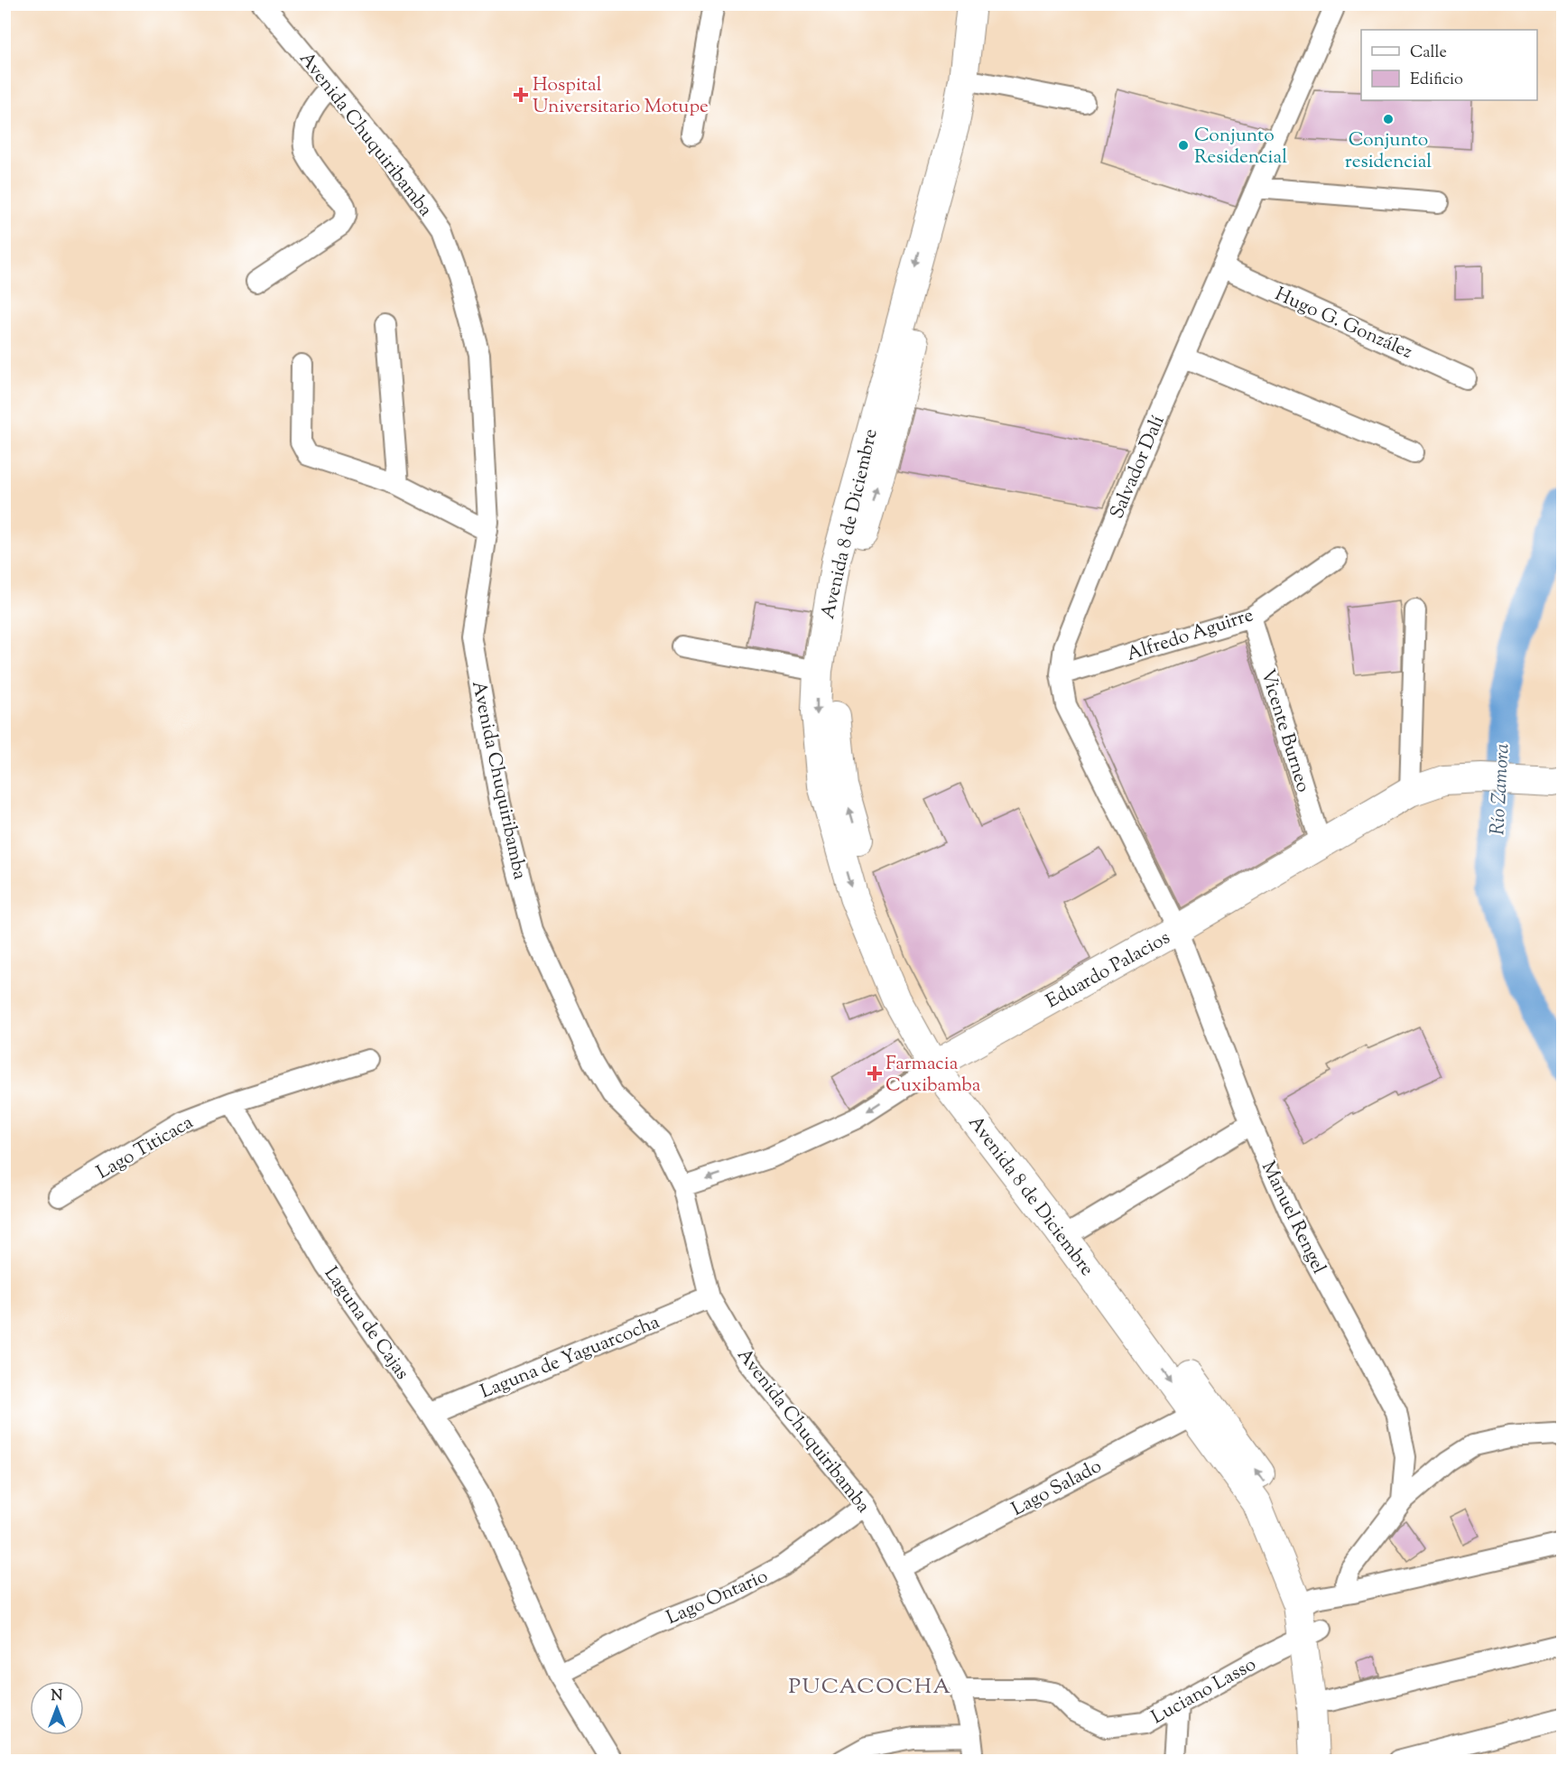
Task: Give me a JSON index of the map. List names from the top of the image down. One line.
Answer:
{"streets":{"main road":["Avenida 8 de Diciembre","Eduardo Palacios"],"street":["Avenida Chuquiribamba","Hugo G. González","Salvador Dalí","Alfredo Aguirre","Vicente Burneo","Lago Titicaca","Manuel Rengel","Laguna de Cajas","Laguna de Yaguarcocha","Lago Salado","Lago Ontario","Luciano Lasso"]},"crossings":[["Avenida Chuquiribamba","Eduardo Palacios"],["Avenida Chuquiribamba","Laguna de Yaguarcocha"],["Avenida Chuquiribamba","Lago Salado"],["Avenida Chuquiribamba","Lago Ontario"],["Avenida Chuquiribamba","Luciano Lasso"],["Hugo G. González","Salvador Dalí"],["Salvador Dalí","Alfredo Aguirre"],["Salvador Dalí","Eduardo Palacios"],["Salvador Dalí","Manuel Rengel"],["Avenida 8 de Diciembre","Eduardo Palacios"],["Avenida 8 de Diciembre","Lago Salado"],["Avenida 8 de Diciembre","Luciano Lasso"],["Alfredo Aguirre","Vicente Burneo"],["Vicente Burneo","Eduardo Palacios"],["Eduardo Palacios","Manuel Rengel"],["Lago Titicaca","Laguna de Cajas"],["Laguna de Cajas","Laguna de Yaguarcocha"],["Laguna de Cajas","Lago Ontario"]],"districts":["PUCACOCHA"],"water":["Río Zamora"],"places":{"health":["Hospital Universitario Motupe","Farmacia Cuxibamba"],"other":["Conjunto residencial","Conjunto Residencial"]},"legend":["Calle","Edificio"],"north":"top"}
